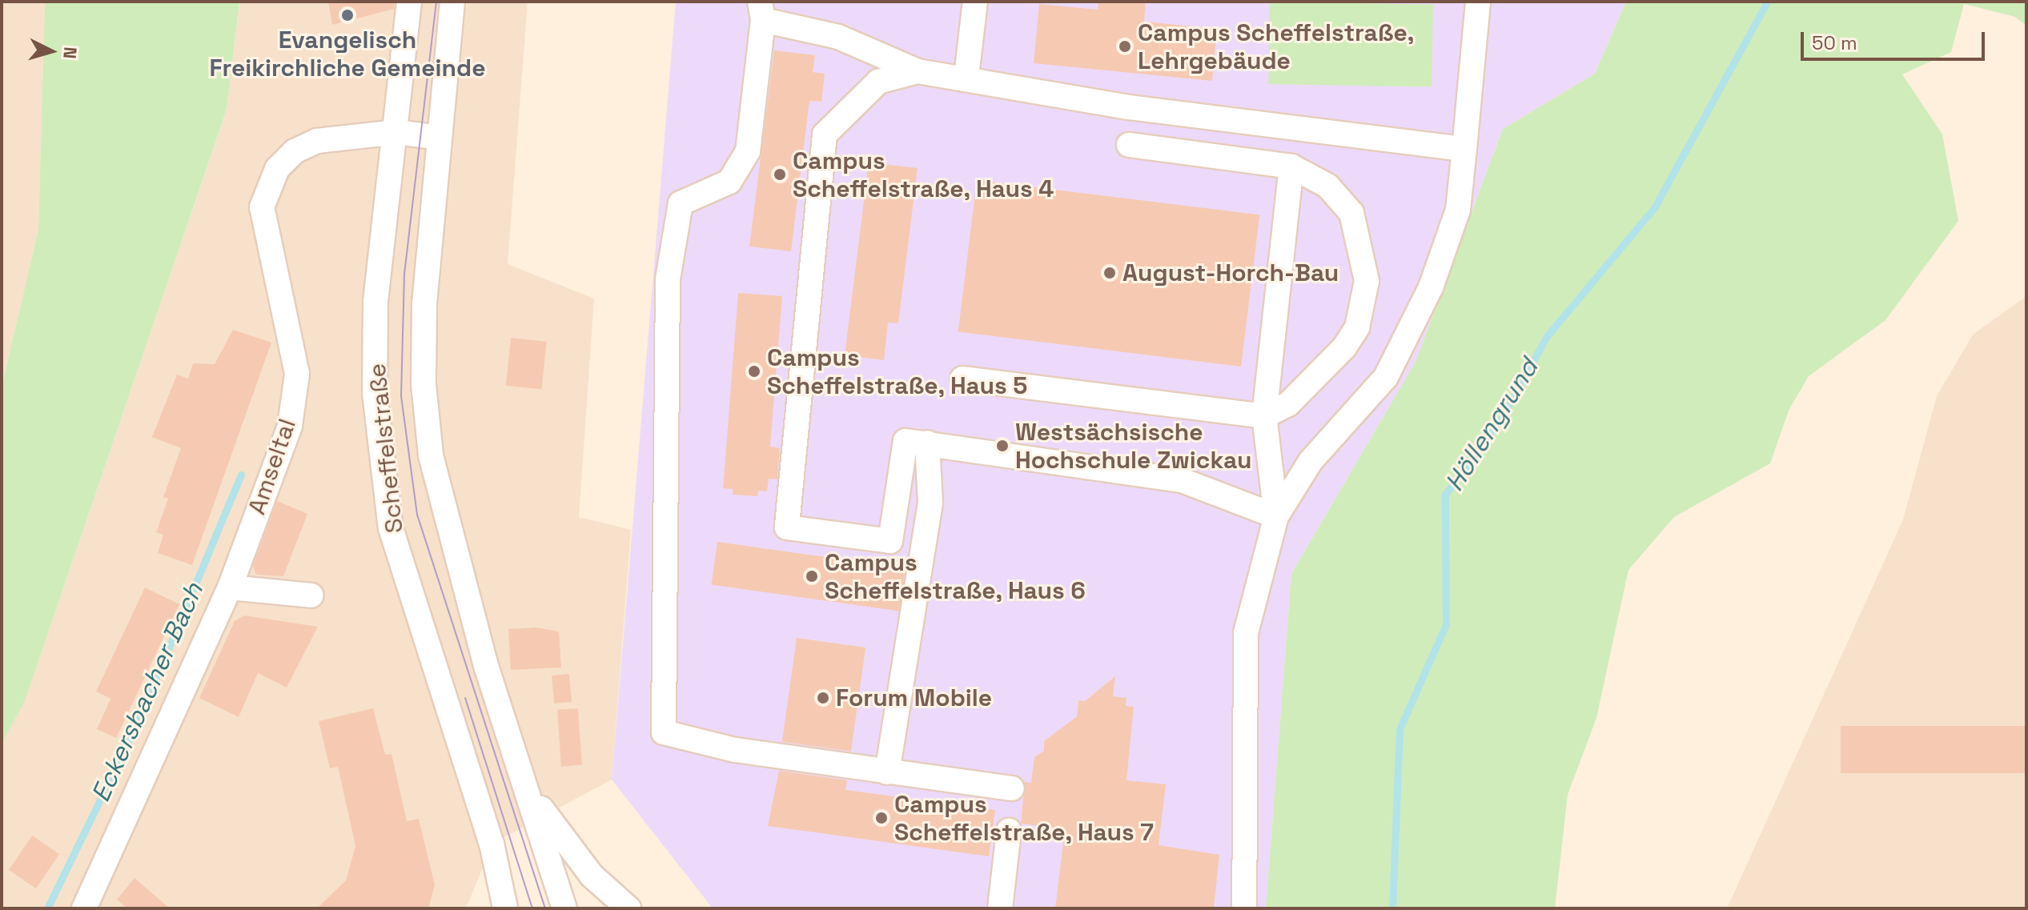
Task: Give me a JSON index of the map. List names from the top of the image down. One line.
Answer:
{"streets":{"street":["Scheffelstraße","Amseltal"]},"crossings":[["Scheffelstraße","Amseltal"]],"water":["Höllengrund","Eckersbacher Bach"],"places":["Evangelisch Freikirchliche Gemeinde","Campus Scheffelstraße, Lehrgebäude","Campus Scheffelstraße, Haus 4","August-Horch-Bau","Campus Scheffelstraße, Haus 5","Westsächsische Hochschule Zwickau","Campus Scheffelstraße, Haus 6","Forum Mobile","Campus Scheffelstraße, Haus 7"],"scale_bar":"50 m","north":"right"}
